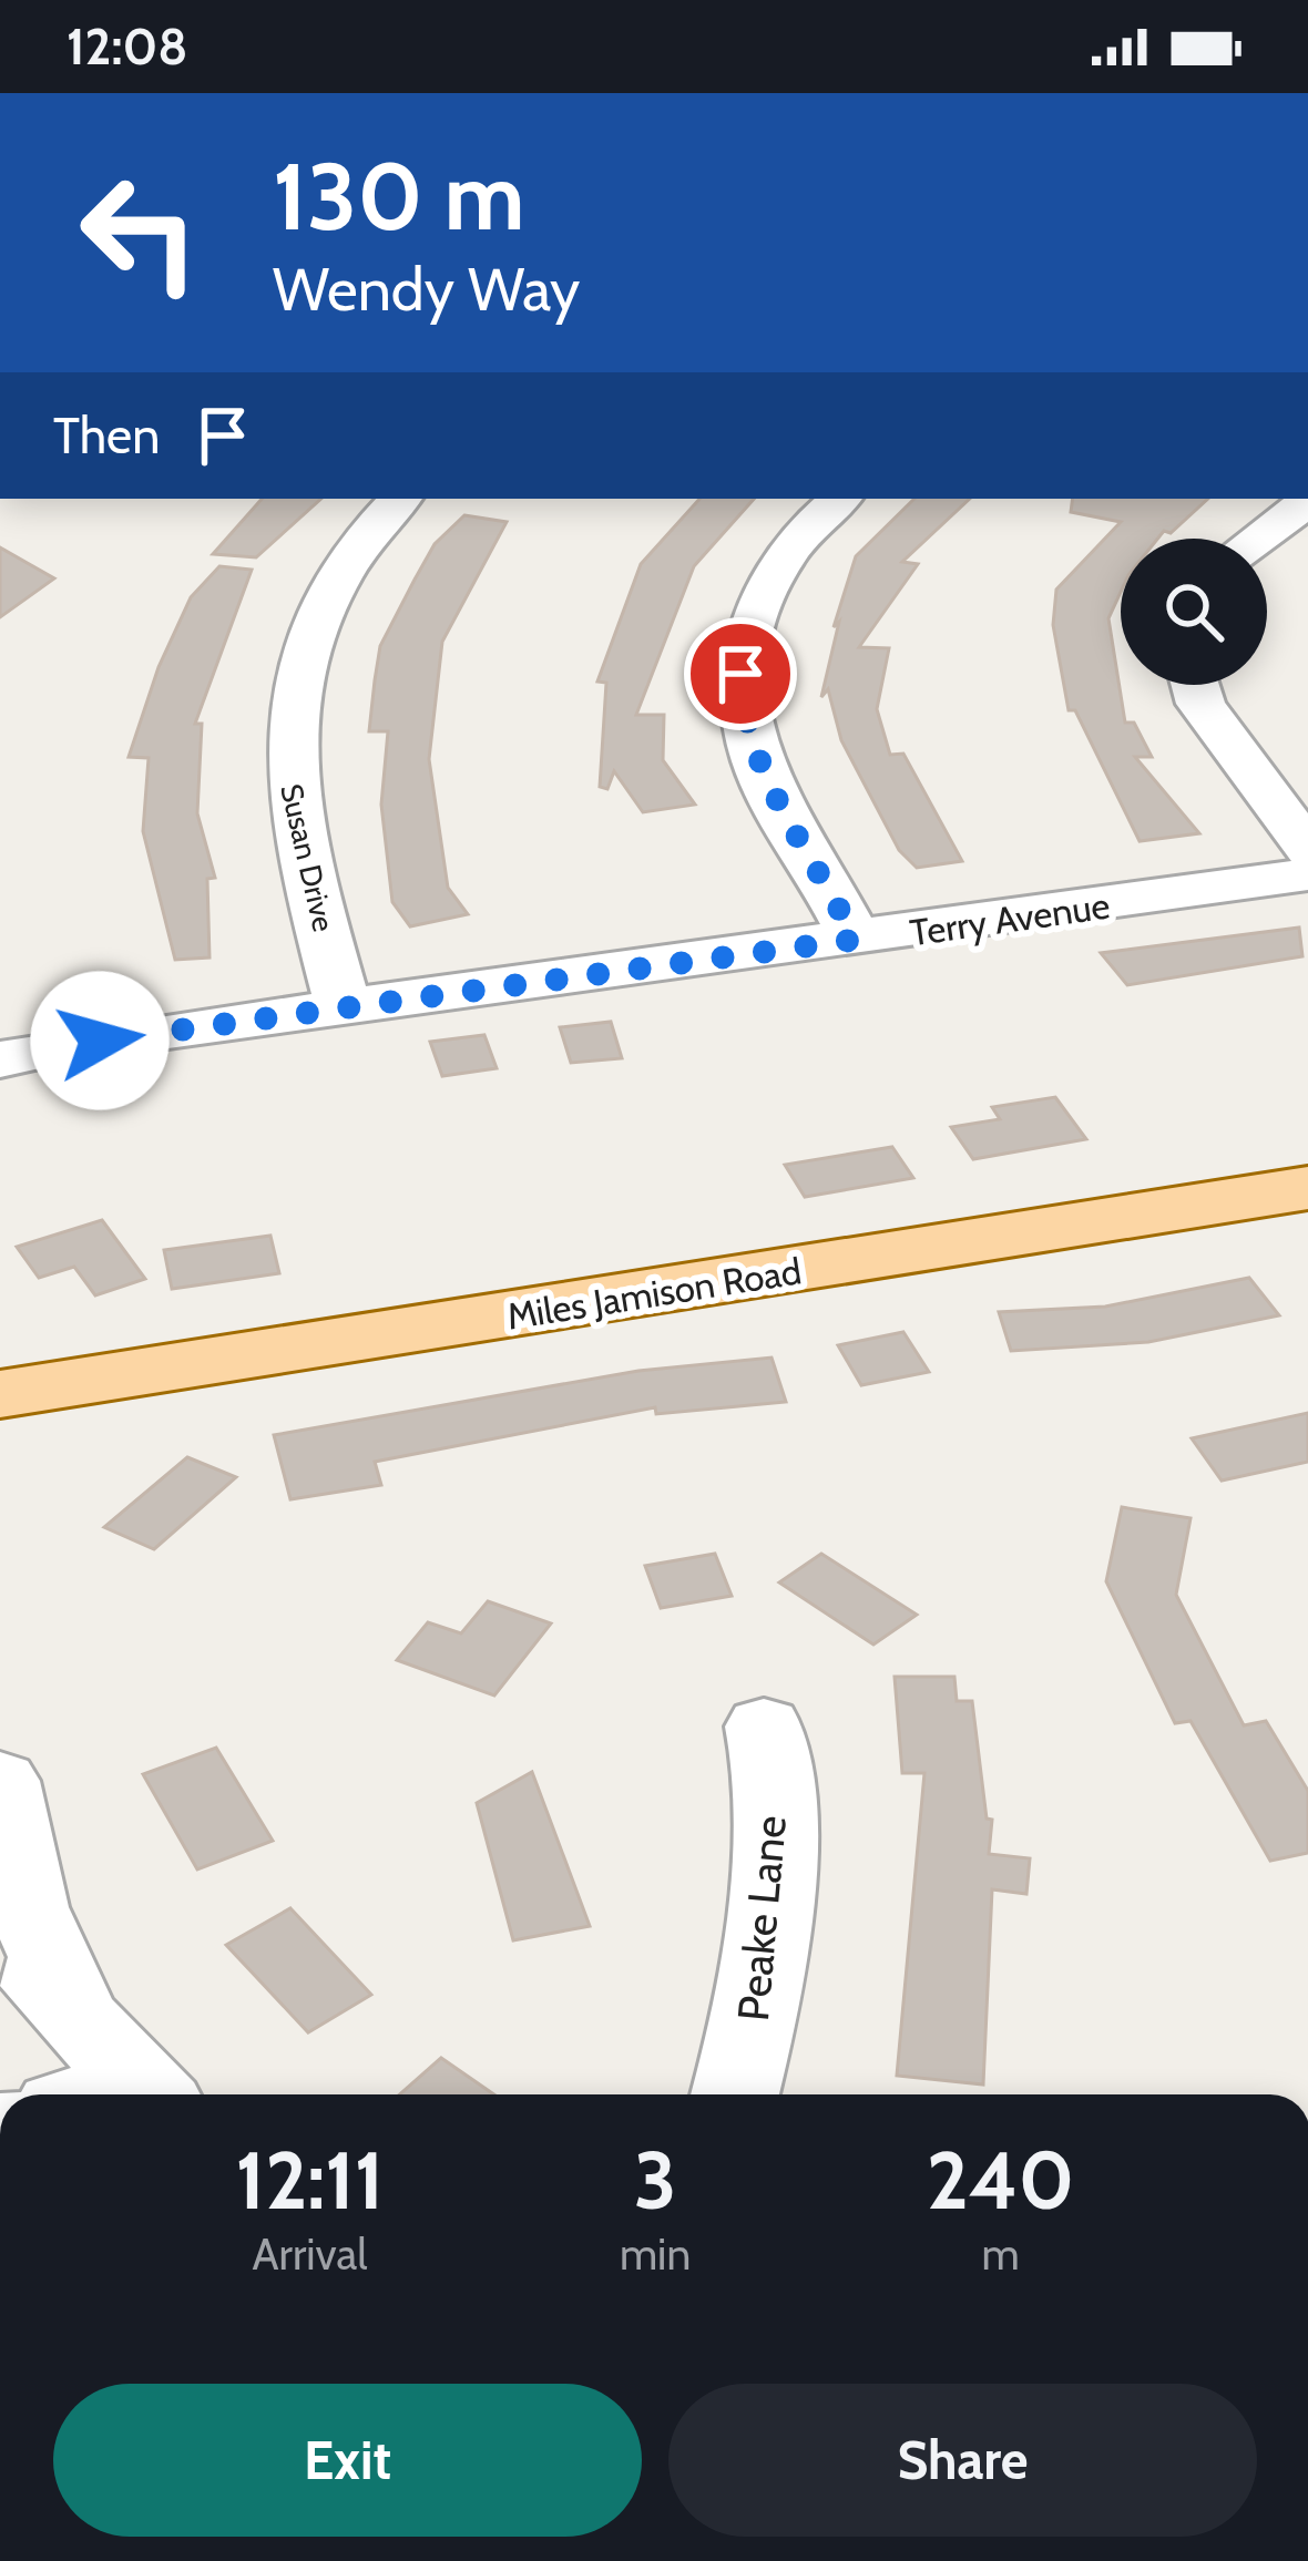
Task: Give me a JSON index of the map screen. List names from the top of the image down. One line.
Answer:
{"streets":{"main road":["Miles Jamison Road"],"street":["Susan Drive","Terry Avenue","Peake Lane"]},"crossings":[["Susan Drive","Terry Avenue"]],"page":{"status":"12:08","turn":["130 m","Wendy Way"],"then":"Then","eta":["12:11","Arrival","3","min","240","m"],"buttons":["Exit","Share"]}}
